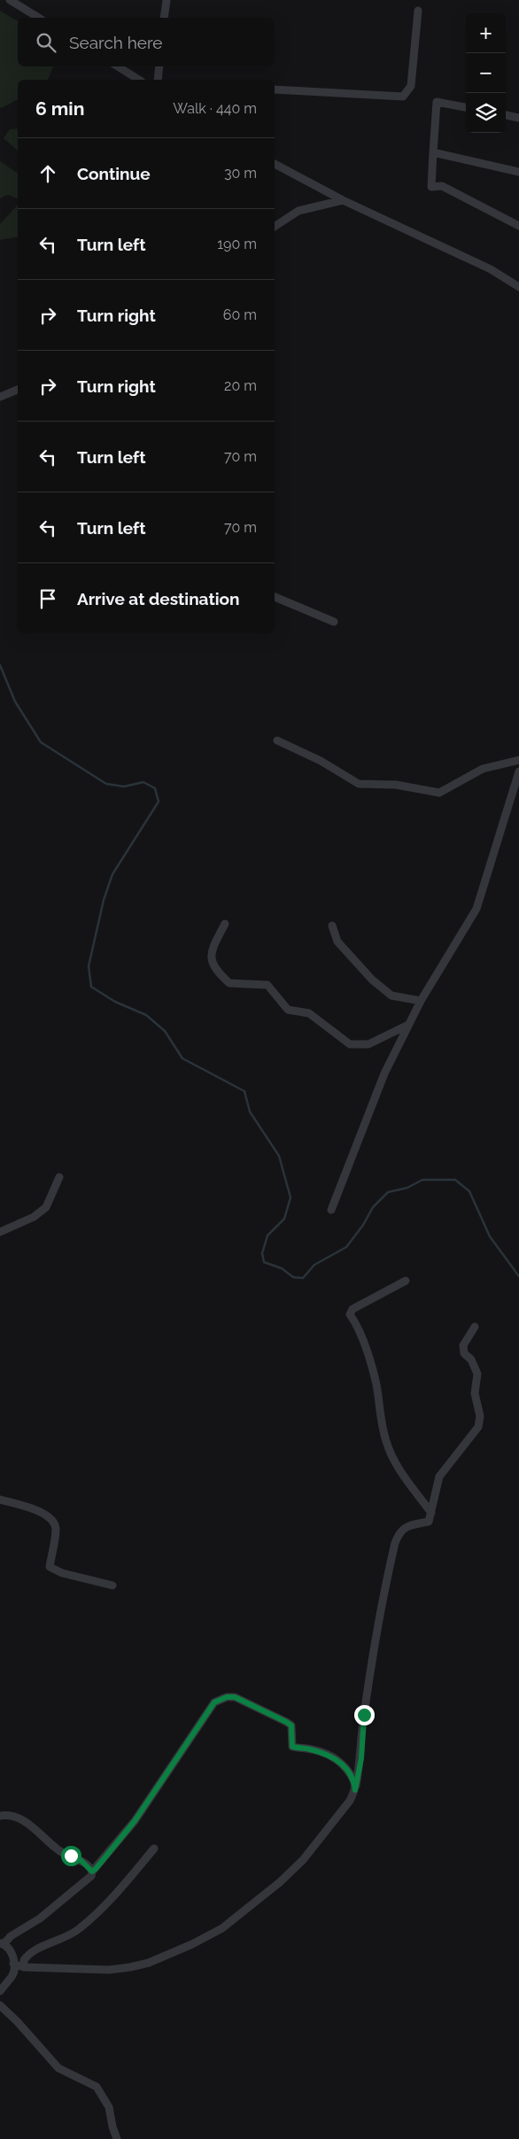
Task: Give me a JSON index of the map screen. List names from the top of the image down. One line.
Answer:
{"page":{"map_buttons":["+","−"],"search":"Search here","heading":["6 min","Walk · 440 m"],"list":[["Continue","30 m"],["Turn left","190 m"],["Turn right","60 m"],["Turn right","20 m"],["Turn left","70 m"],["Turn left","70 m"],"Arrive at destination"]}}
